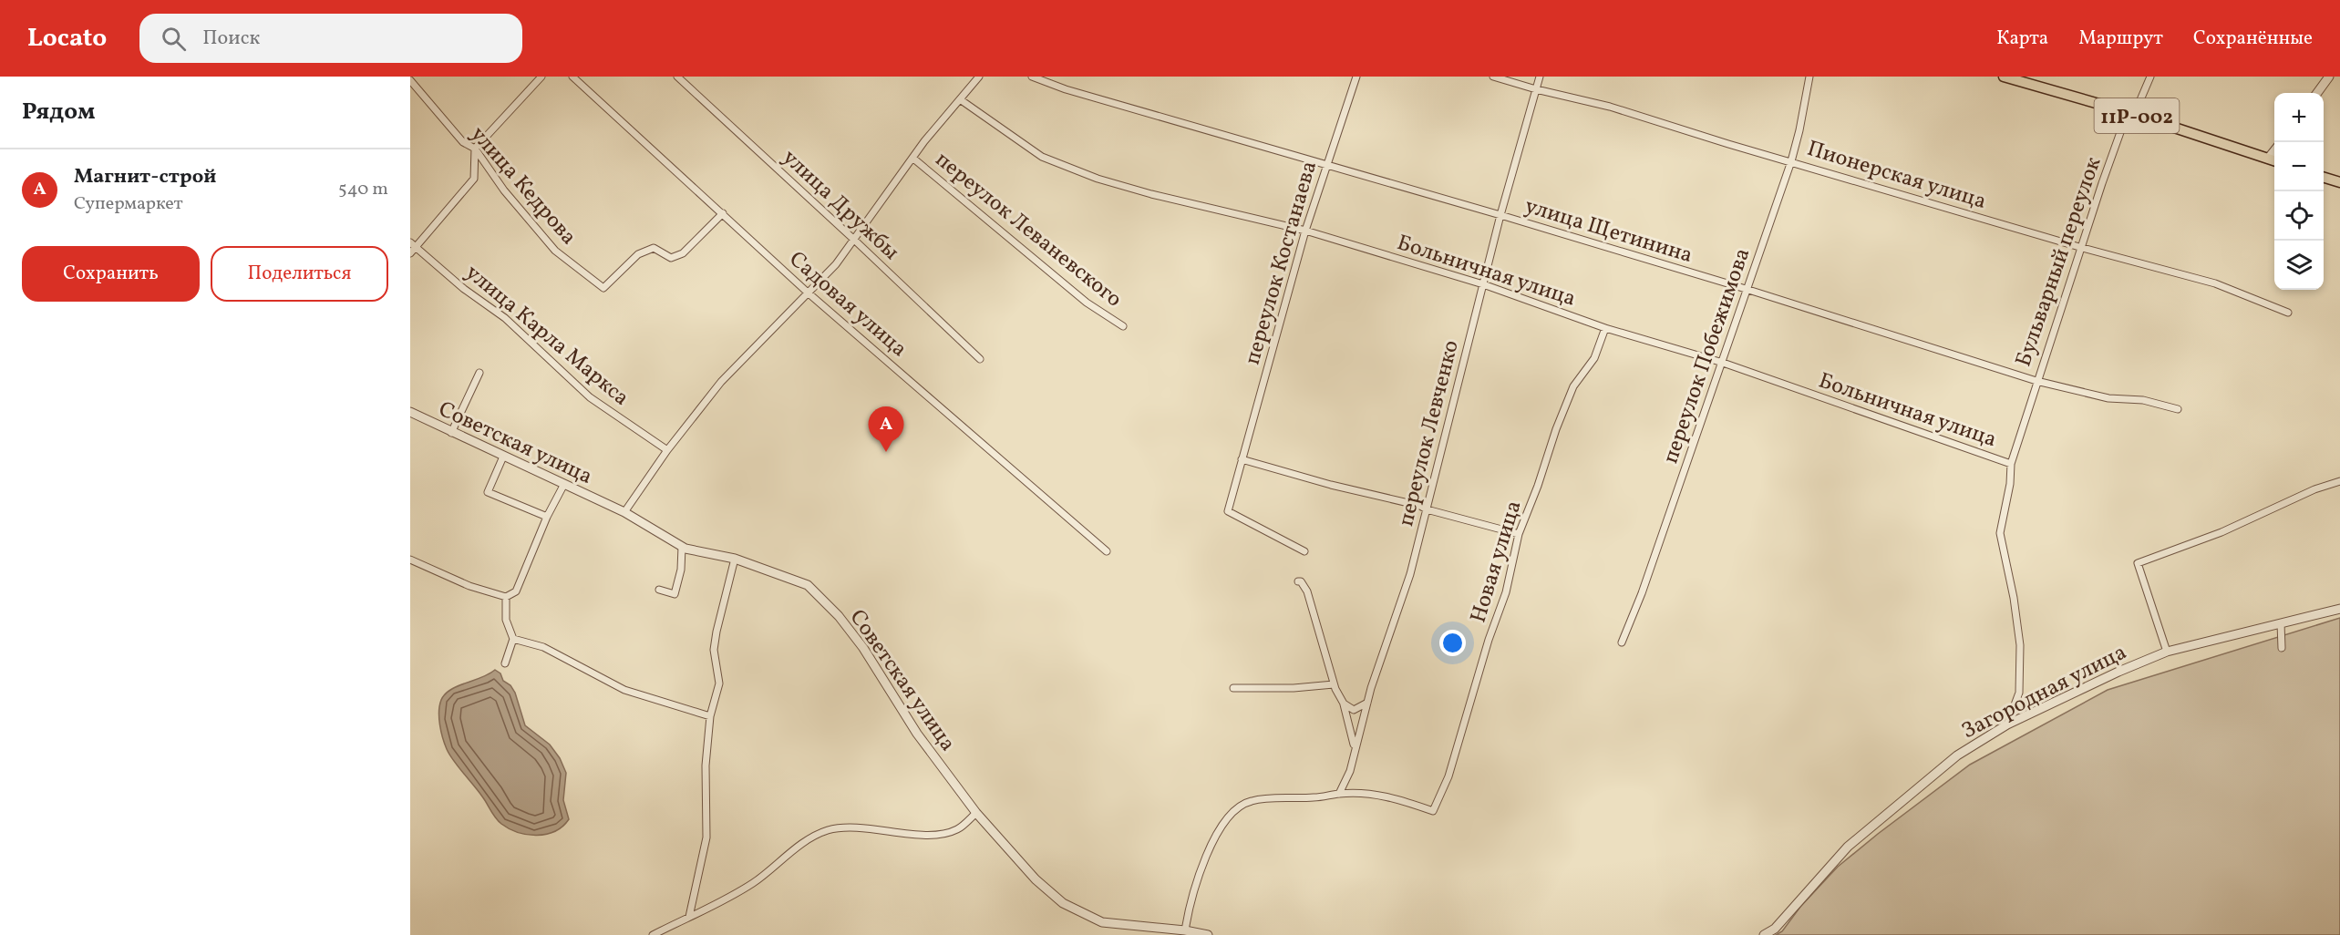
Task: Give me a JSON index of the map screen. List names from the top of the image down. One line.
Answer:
{"streets":{"main road":["11Р-002"],"street":["Пионерская улица","улица Кедрова","улица Дружбы","переулок Леваневского","улица Щетинина","Бульварный переулок","переулок Костанаева","Больничная улица","Садовая улица","улица Карла Маркса","переулок Побежимова","переулок Левченко","Советская улица","Новая улица","Загородная улица"]},"crossings":[["11Р-002","Бульварный переулок"],["Пионерская улица","Бульварный переулок"],["Пионерская улица","переулок Побежимова"],["Пионерская улица","переулок Левченко"],["улица Кедрова","Садовая улица"],["улица Щетинина","Бульварный переулок"],["улица Щетинина","переулок Костанаева"],["улица Щетинина","переулок Побежимова"],["улица Щетинина","переулок Левченко"],["Бульварный переулок","Больничная улица"],["Бульварный переулок","Загородная улица"],["переулок Костанаева","Больничная улица"],["Больничная улица","переулок Побежимова"],["Больничная улица","переулок Левченко"],["Больничная улица","Новая улица"],["переулок Левченко","Новая улица"]],"page":{"header":"Locato","search":"Поиск","nav":["Карта","Маршрут","Сохранённые"],"heading":"Рядом","map_buttons":["+","−"],"list":[{"mark":"A","name":"Магнит-строй","note":"Супермаркет","value":"540 m"}],"buttons":["Сохранить","Поделиться"],"pins":"A"}}
